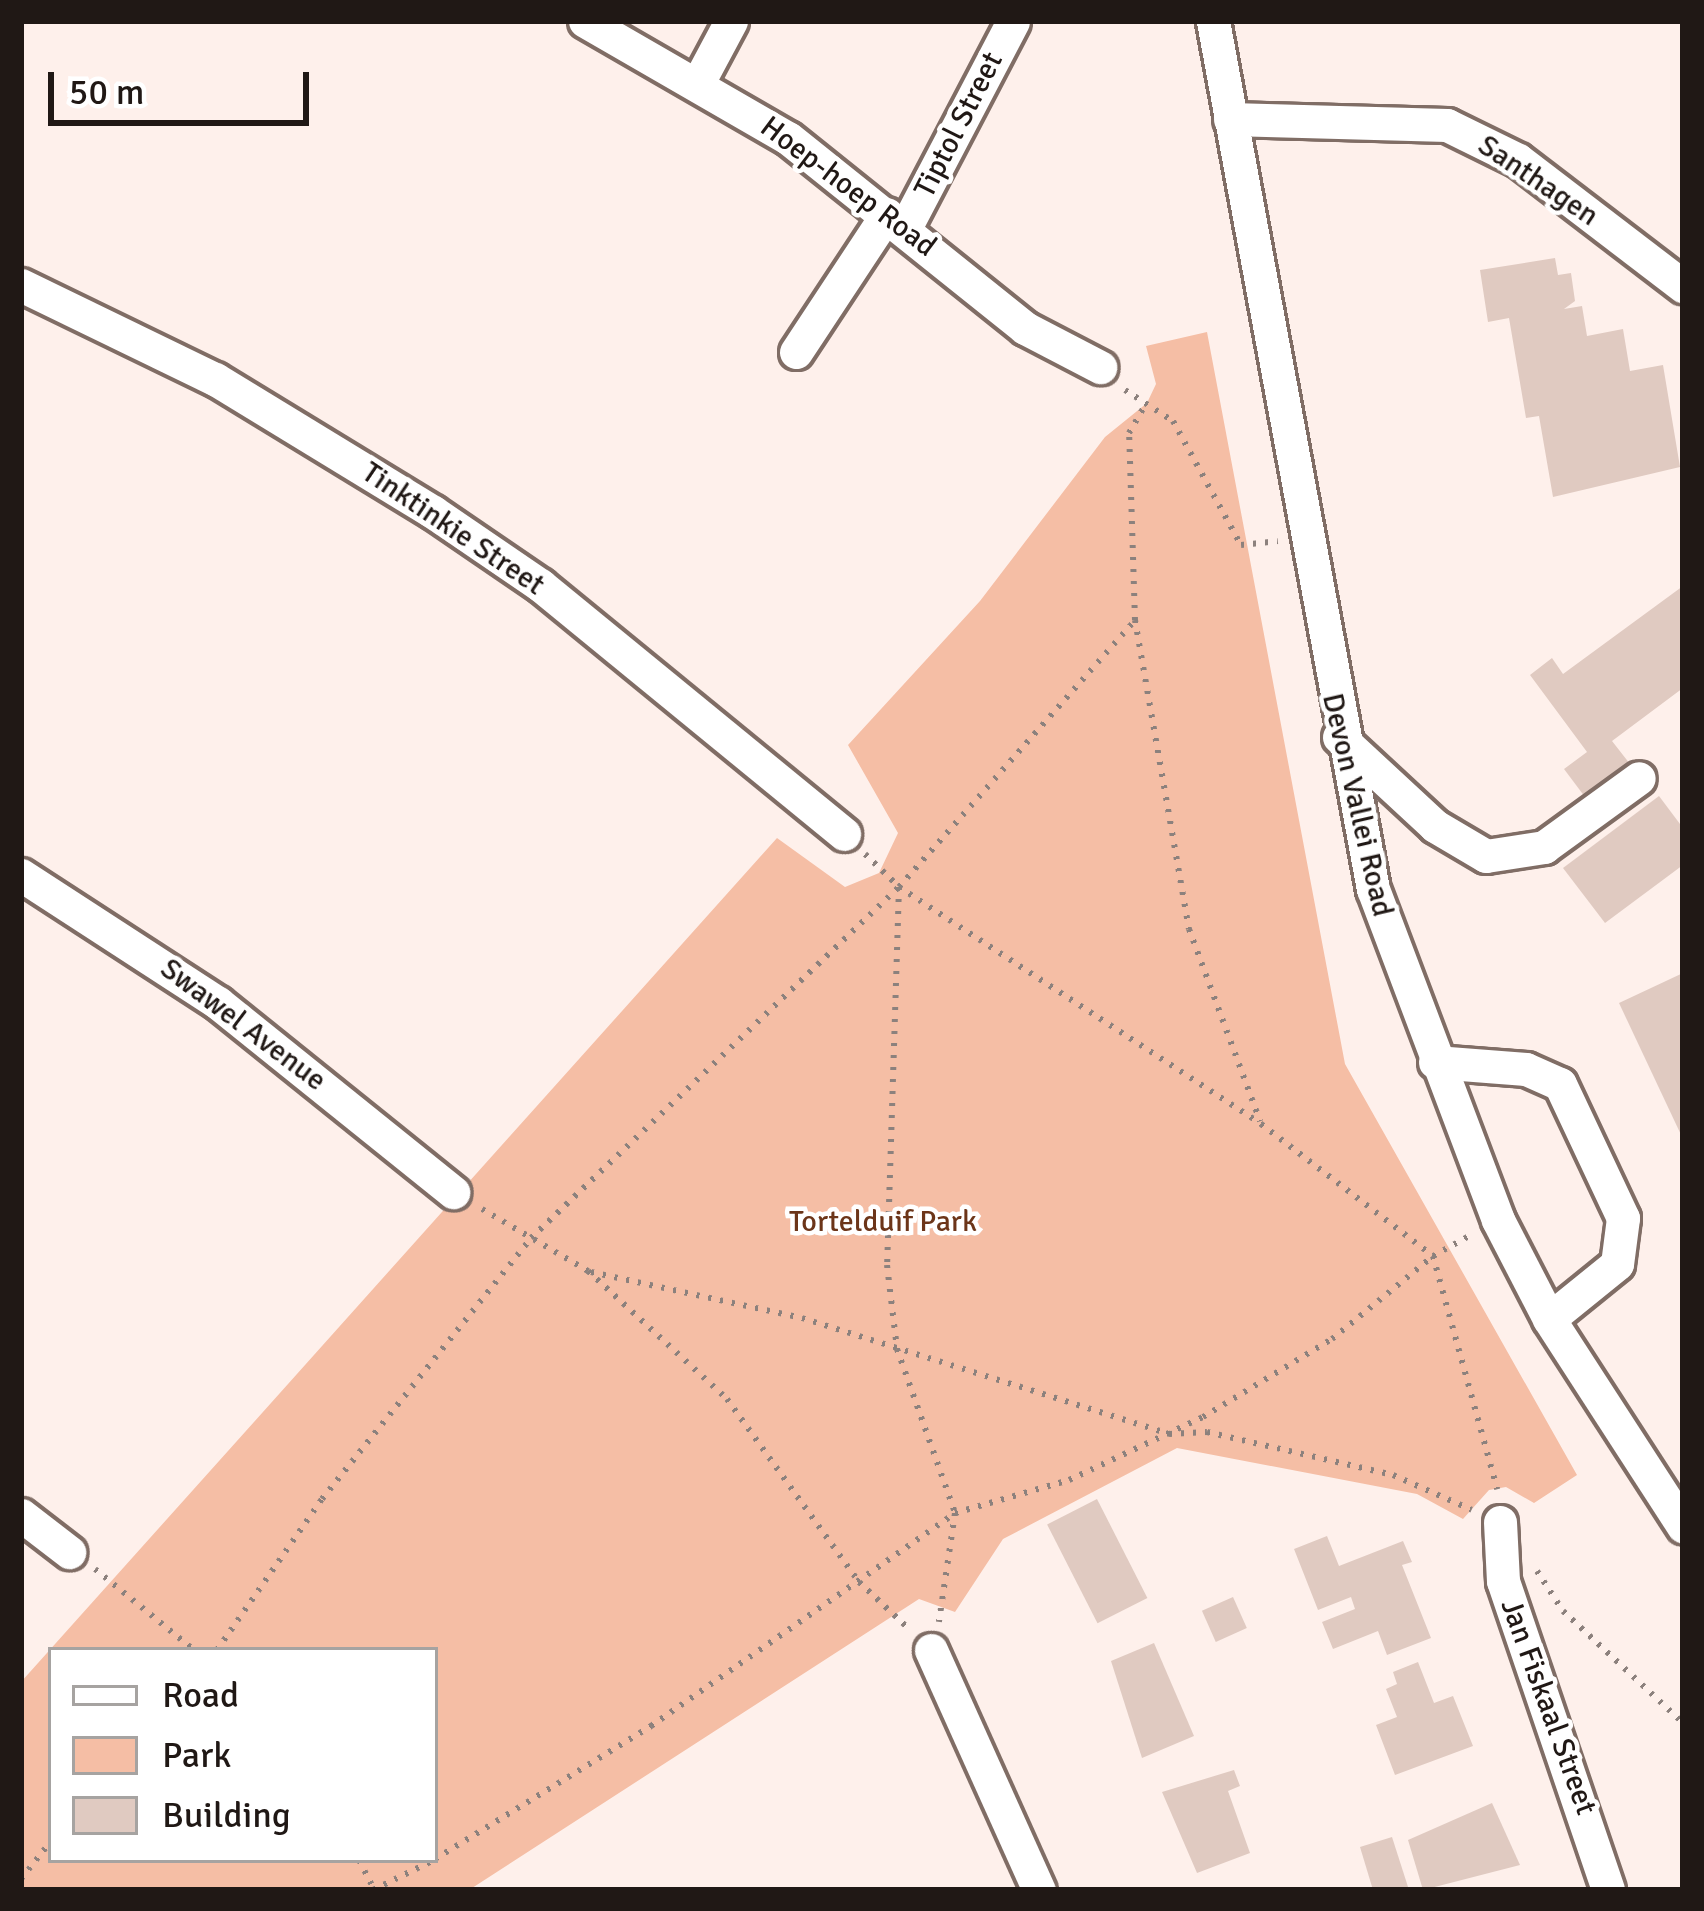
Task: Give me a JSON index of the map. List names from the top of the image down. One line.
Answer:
{"streets":{"street":["Tiptol Street","Santhagen","Hoep-hoep Road","Tinktinkie Street","Devon Vallei Road","Swawel Avenue","Jan Fiskaal Street"]},"crossings":[["Tiptol Street","Hoep-hoep Road"],["Santhagen","Devon Vallei Road"]],"parks":["Tortelduif Park"],"legend":["Road","Park","Building"],"scale_bar":"50 m"}
